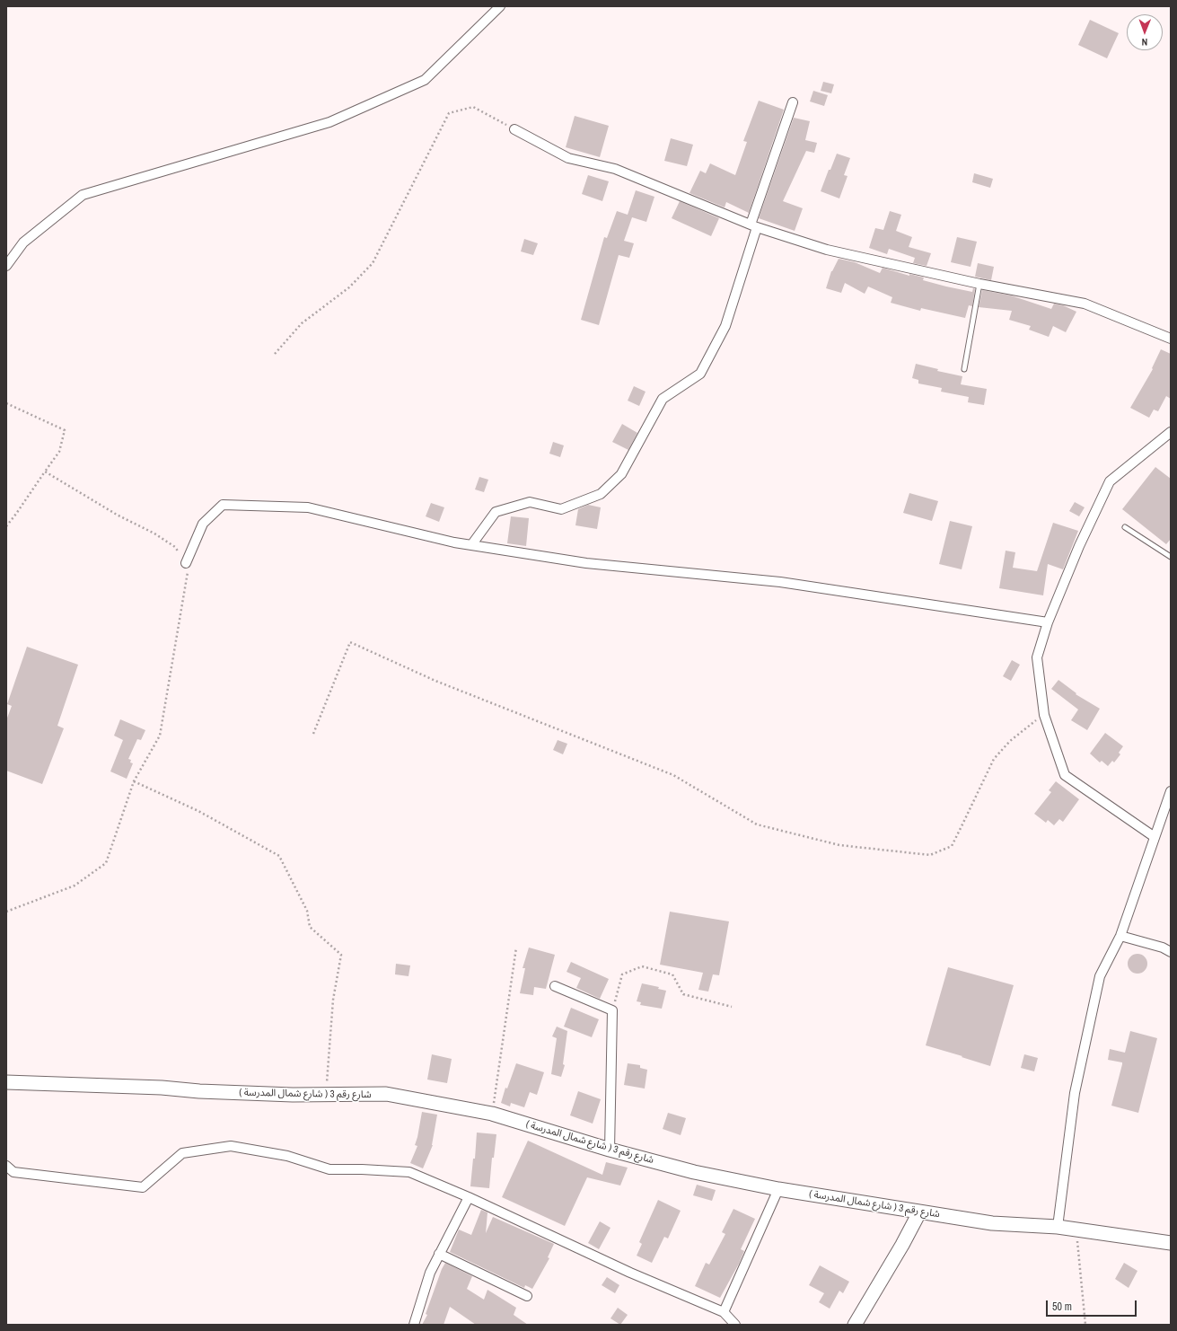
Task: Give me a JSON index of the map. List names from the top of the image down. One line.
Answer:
{"streets":{"street":["شارع رقم 3 ( شارع شمال المدرسة )"]},"scale_bar":"50 m","north":"bottom"}
